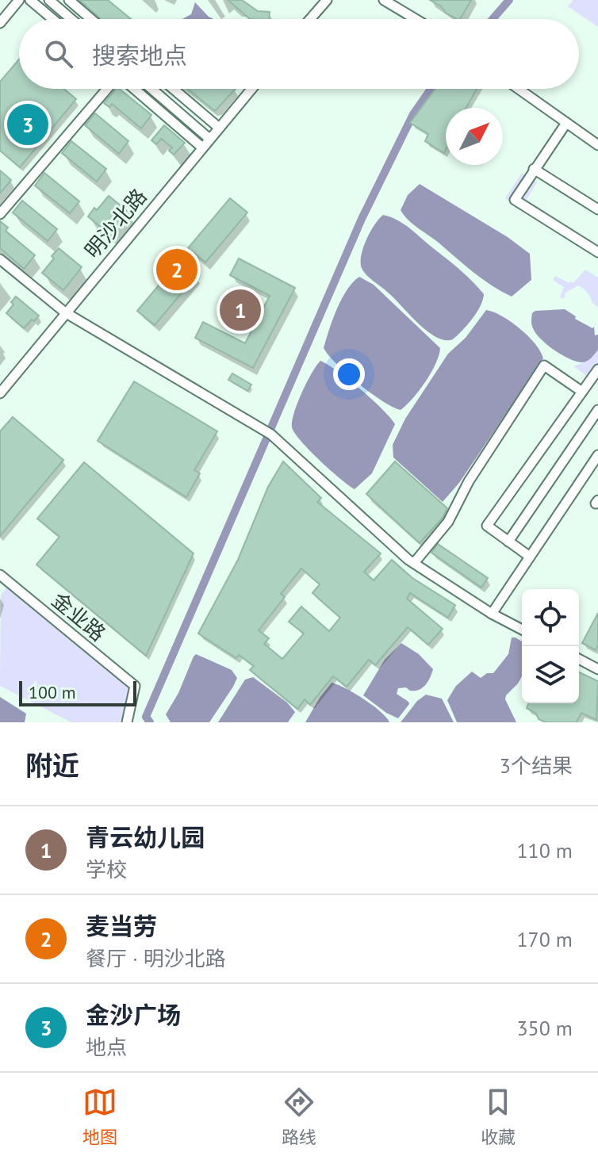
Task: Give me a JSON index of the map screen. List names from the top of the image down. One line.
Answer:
{"streets":{"street":["明沙北路","金业路"]},"scale_bar":"100 m","north":"top right","page":{"search":"搜索地点","pins":["3","2","1"],"scale":"100 m","heading":["附近","3个结果"],"list":[{"mark":"1","name":"青云幼儿园","note":"学校","value":"110 m"},{"mark":"2","name":"麦当劳","note":"餐厅 · 明沙北路","value":"170 m"},{"mark":"3","name":"金沙广场","note":"地点","value":"350 m"}],"nav":["地图","路线","收藏"]}}
